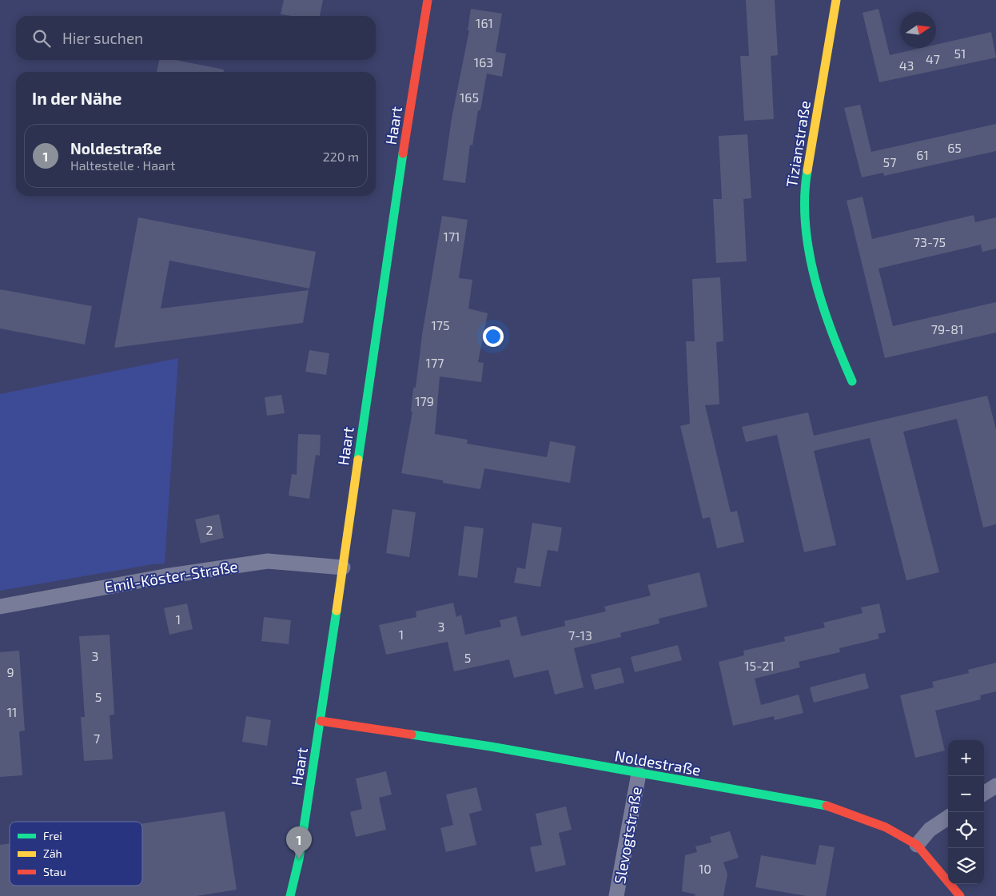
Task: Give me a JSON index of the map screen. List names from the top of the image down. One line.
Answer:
{"streets":{"street":["Haart","Tizianstraße","Emil-Köster-Straße","Noldestraße","Slevogtstraße"]},"crossings":[["Haart","Emil-Köster-Straße"],["Haart","Noldestraße"],["Noldestraße","Slevogtstraße"]],"house_numbers":["161","51","47","163","43","165","65","61","57","171","73-75","175","79-81","177","179","2","1","3","1","7-13","3","5","15-21","9","5","11","7","10"],"legend":["Frei","Zäh","Stau"],"north":"right","page":{"search":"Hier suchen","heading":"In der Nähe","list":[{"mark":"1","name":"Noldestraße","note":"Haltestelle · Haart","value":"220 m"}],"map_buttons":["+","−"],"pins":"1"}}
